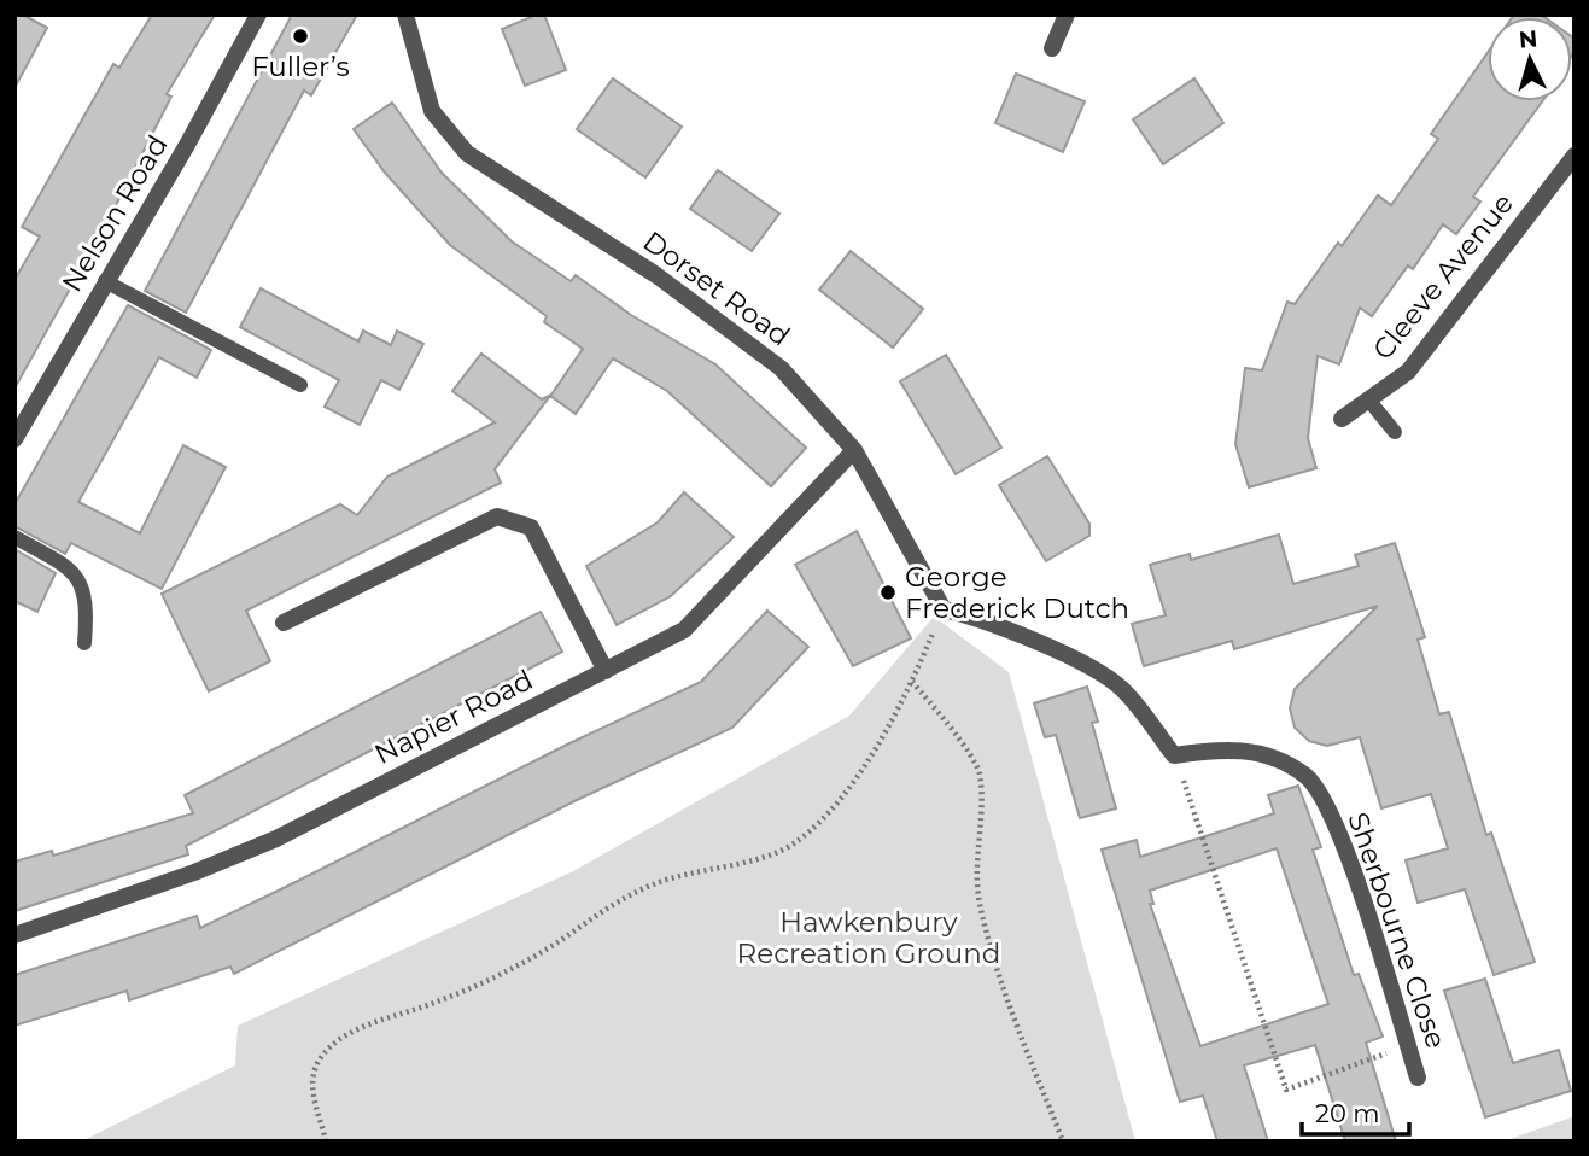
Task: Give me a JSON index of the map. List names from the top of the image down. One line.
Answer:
{"streets":{"street":["Nelson Road","Cleeve Avenue","Dorset Road","Napier Road","Sherbourne Close"]},"crossings":[["Dorset Road","Napier Road"]],"parks":["Hawkenbury Recreation Ground"],"places":["Fuller’s","George Frederick Dutch"],"scale_bar":"20 m","north":"top"}
